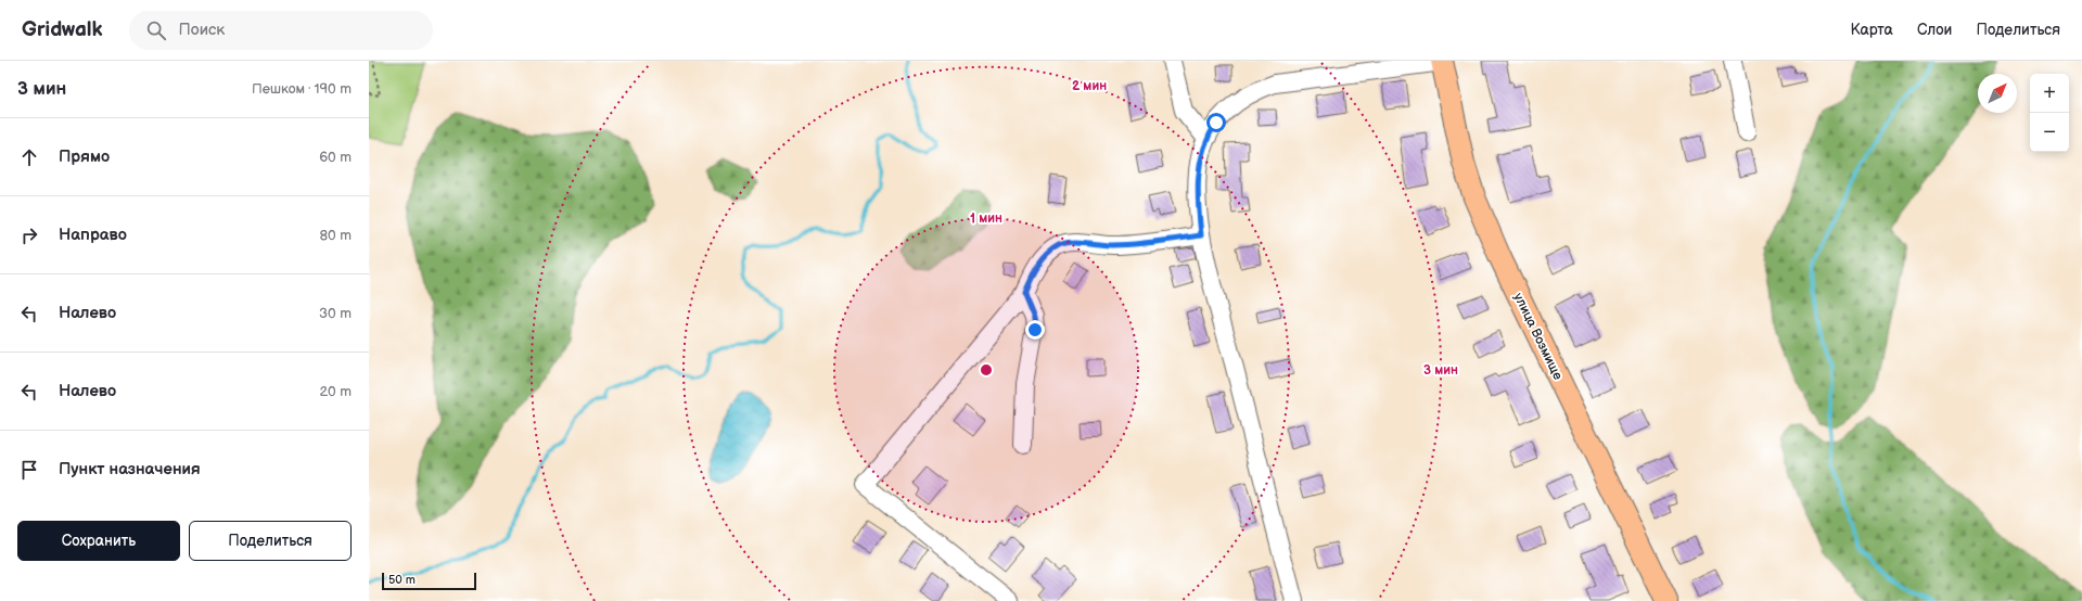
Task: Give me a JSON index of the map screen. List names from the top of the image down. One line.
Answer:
{"streets":{"main road":["улица Возмище"]},"scale_bar":"50 m","north":"top right","page":{"header":"Gridwalk","search":"Поиск","nav":["Карта","Слои","Поделиться"],"heading":["3 мин","Пешком · 190 m"],"map_buttons":["+","−"],"list":[["Прямо","60 m"],["Направо","80 m"],["Налево","30 m"],["Налево","20 m"],"Пункт назначения"],"buttons":["Сохранить","Поделиться"],"scale":"50 m"},"rings":["2 мин","1 мин","3 мин"]}
